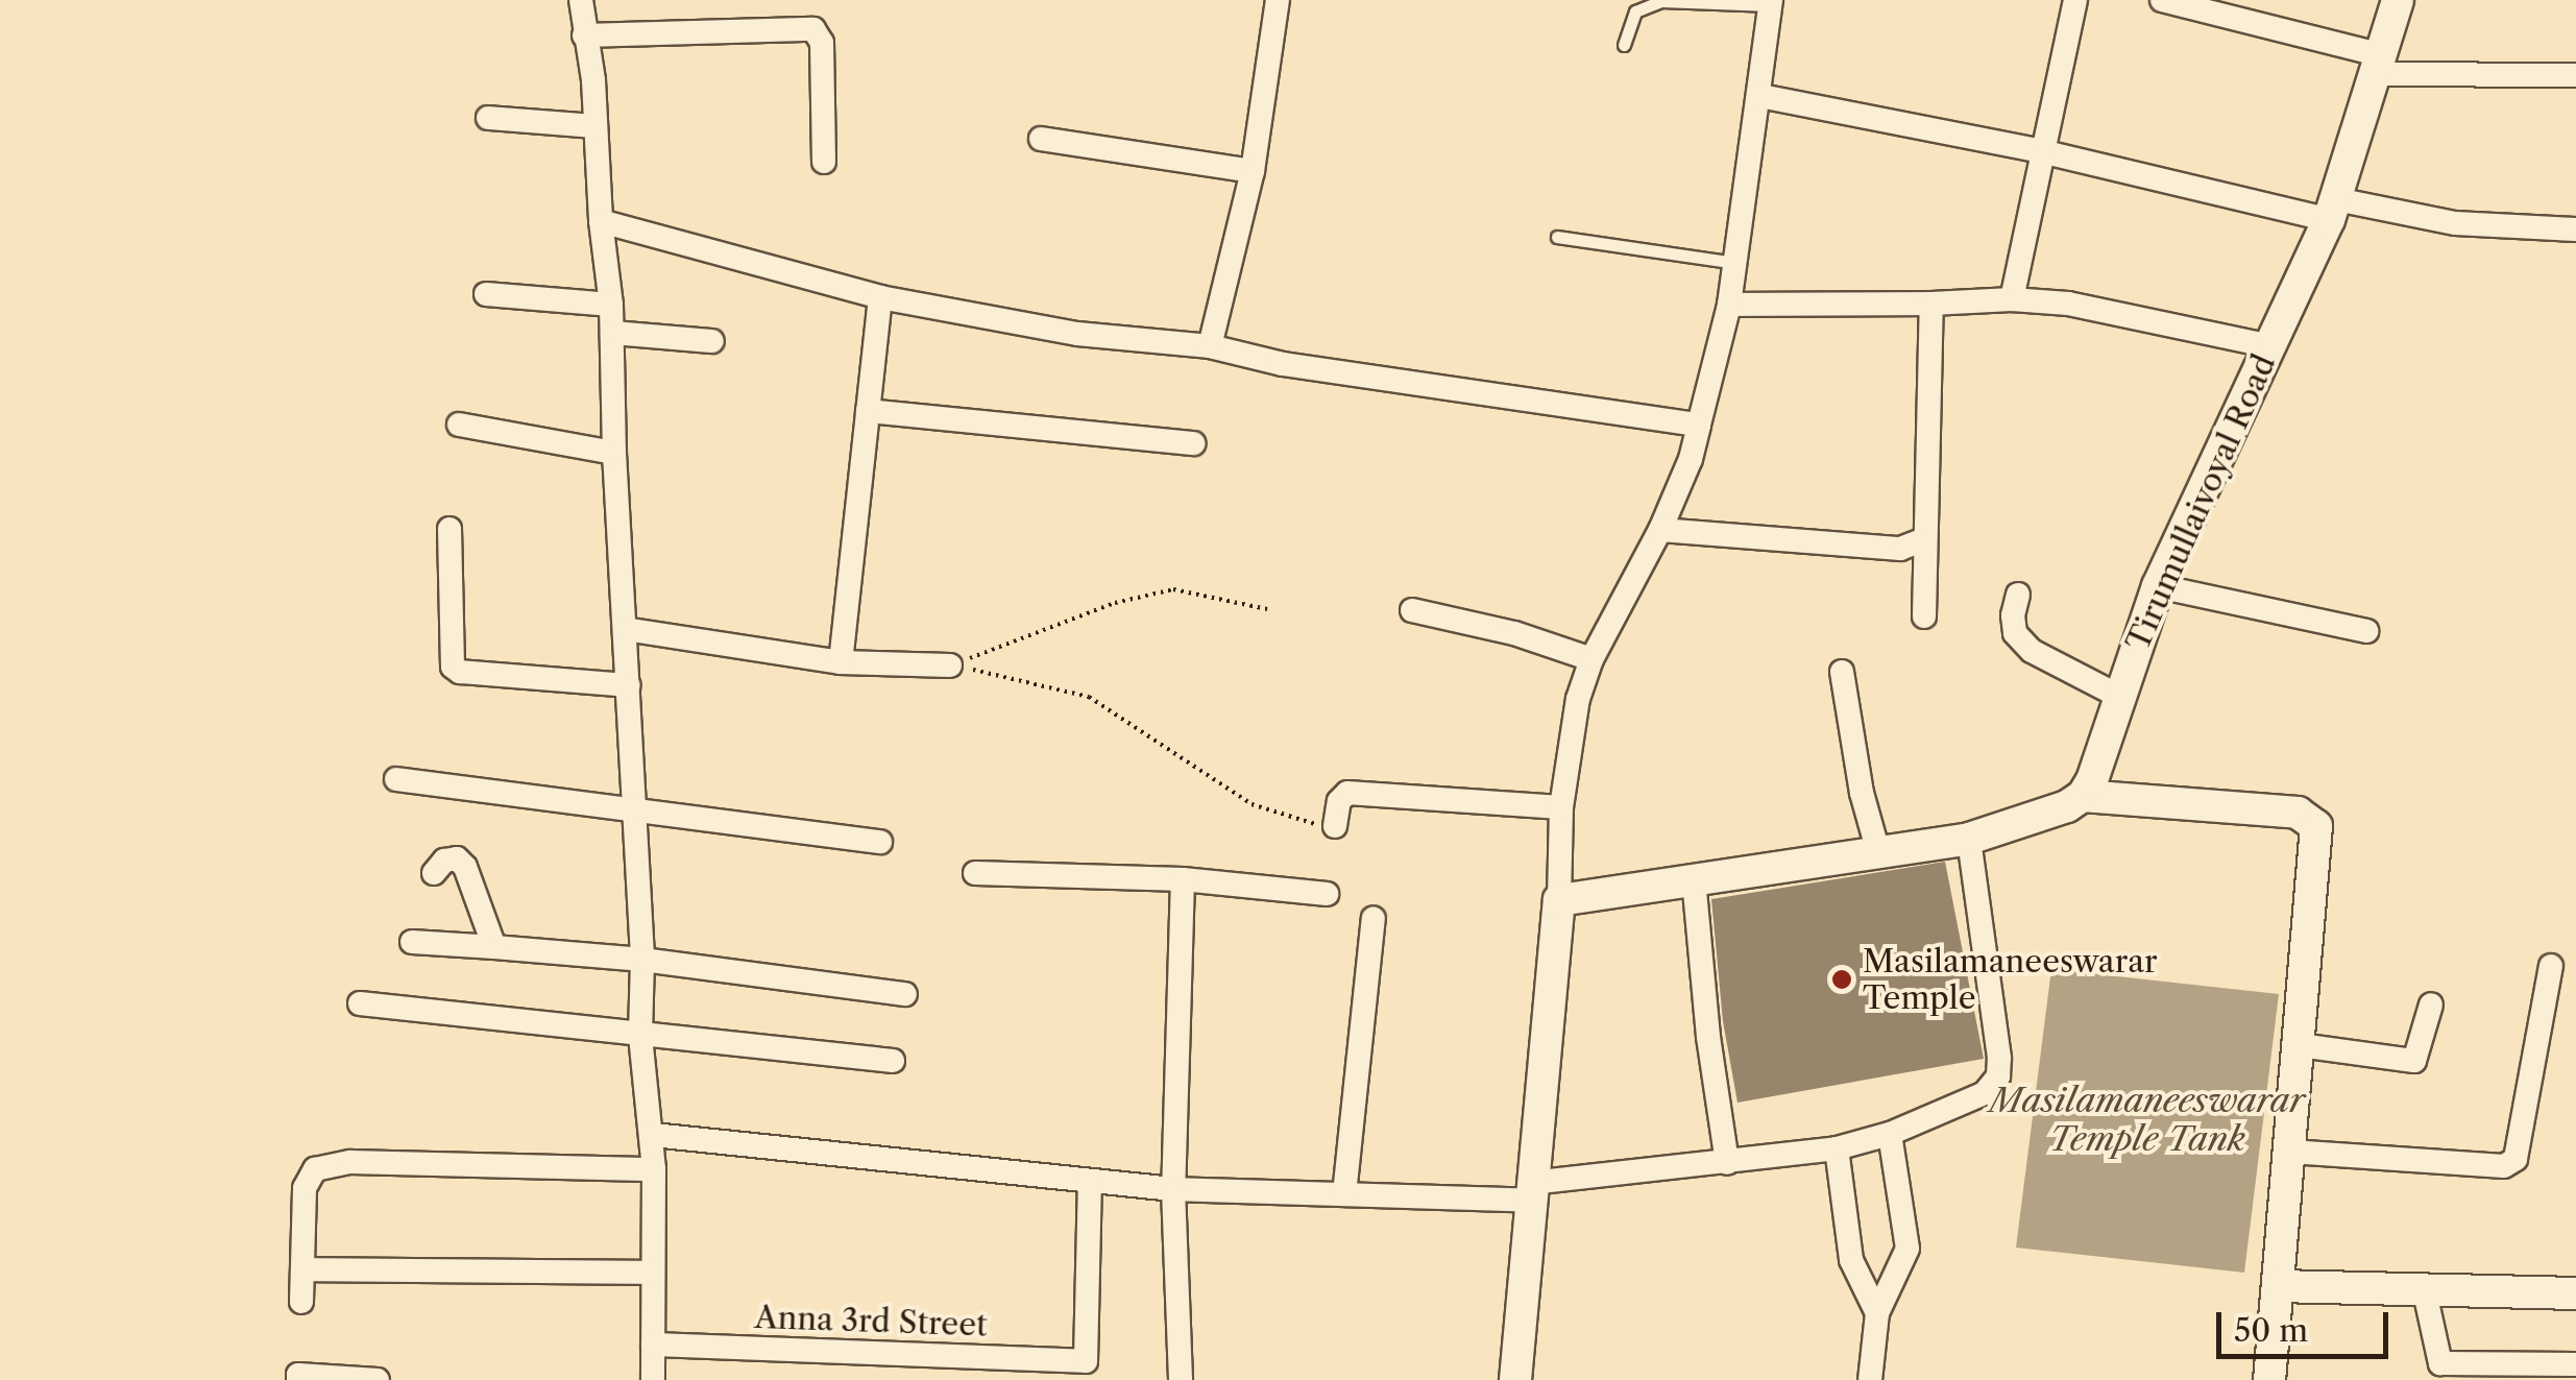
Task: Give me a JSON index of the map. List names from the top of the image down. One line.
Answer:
{"streets":{"street":["Tirumullaivoyal Road","Anna 3rd Street"]},"water":["Masilamaneeswarar Temple Tank"],"places":["Masilamaneeswarar Temple"],"scale_bar":"50 m"}
